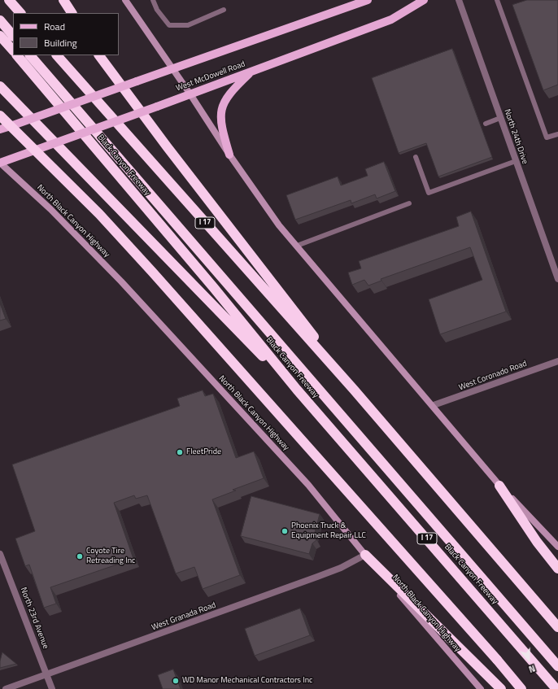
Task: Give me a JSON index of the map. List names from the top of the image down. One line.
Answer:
{"streets":{"highway":["Black Canyon Freeway","I 17"],"main road":["West McDowell Road","North Black Canyon Highway"],"street":["North 24th Drive","West Coronado Road","West Granada Road","North 23rd Avenue"]},"crossings":[["West McDowell Road","North Black Canyon Highway"],["North Black Canyon Highway","West Granada Road"],["West Granada Road","North 23rd Avenue"]],"places":["FleetPride","Phoenix Truck & Equipment Repair LLC","Coyote Tire Retreading Inc","WD Manor Mechanical Contractors Inc"],"legend":["Road","Building"],"north":"bottom"}
